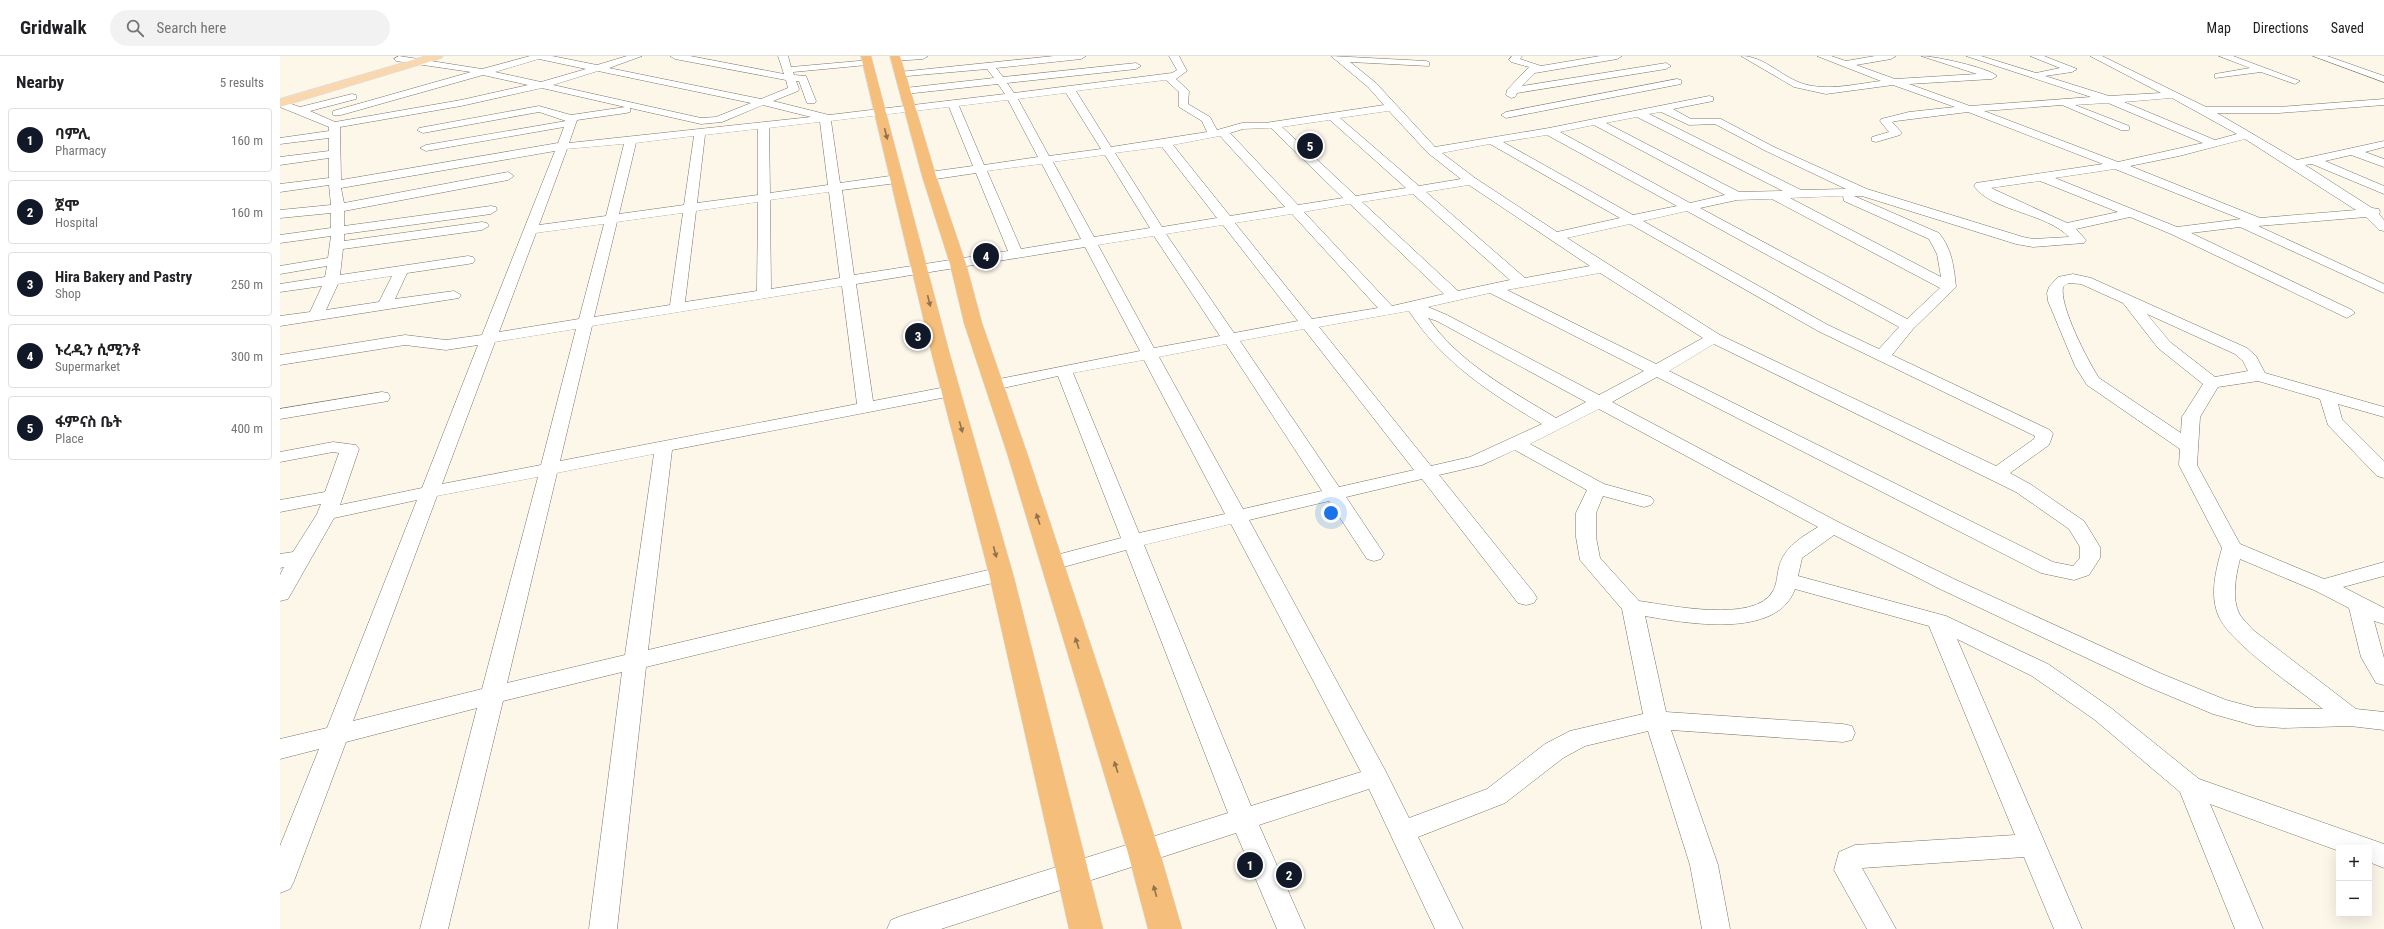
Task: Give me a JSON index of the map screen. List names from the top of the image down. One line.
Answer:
{"page":{"header":"Gridwalk","search":"Search here","nav":["Map","Directions","Saved"],"heading":["Nearby","5 results"],"list":[{"mark":"1","name":"ባምሊ","note":"Pharmacy","value":"160 m"},{"mark":"2","name":"ጀሞ","note":"Hospital","value":"160 m"},{"mark":"3","name":"Hira Bakery and Pastry","note":"Shop","value":"250 m"},{"mark":"4","name":"ኑረዲን ሲሚንቶ","note":"Supermarket","value":"300 m"},{"mark":"5","name":"ፋምናስ ቤት","note":"Place","value":"400 m"}],"pins":["5","4","3","1","2"],"map_buttons":["+","−"]}}
